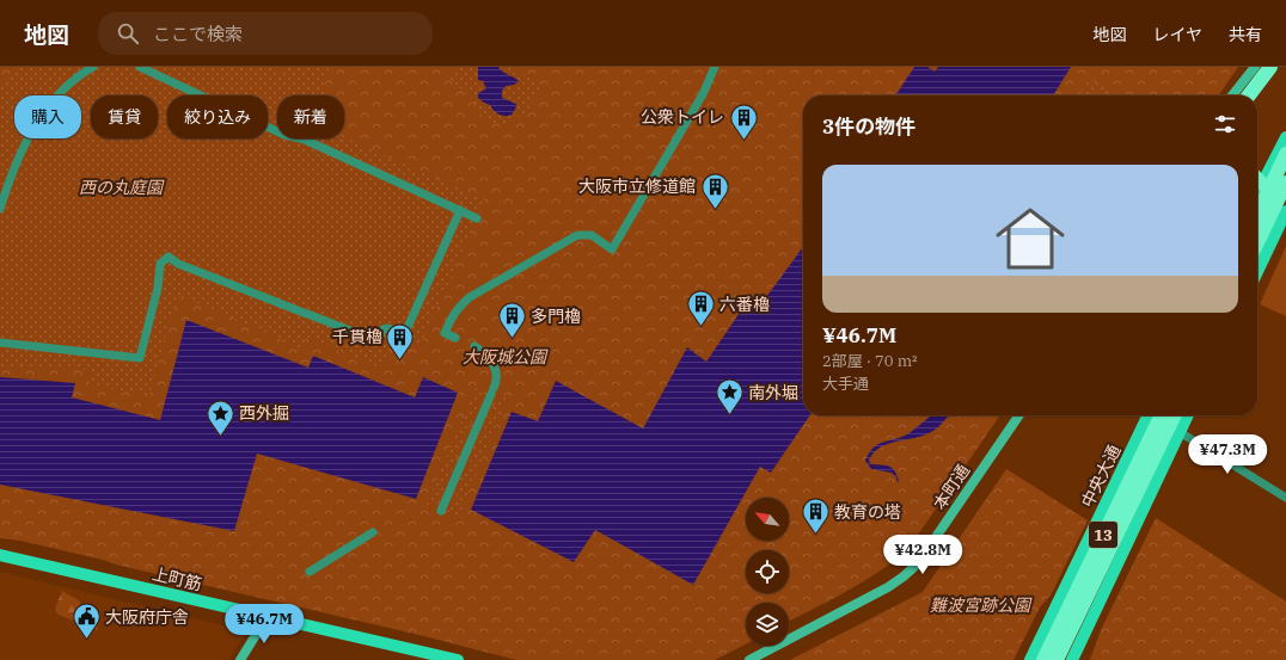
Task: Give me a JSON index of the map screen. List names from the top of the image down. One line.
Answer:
{"streets":{"highway":["13"],"main road":["中央大通","上町筋"],"street":["本町通"]},"parks":["西の丸庭園","大阪城公園","難波宮跡公園"],"places":{"building":["公衆トイレ","大阪市立修道館","六番櫓","多門櫓","千貫櫓","教育の塔"],"place":["南外堀","西外掘"],"public building":["大阪府庁舎"]},"north":"top left","page":{"header":"地図","search":"ここで検索","nav":["地図","レイヤ","共有"],"chip":["購入","賃貸","絞り込み","新着"],"heading":"3件の物件","list":[{"name":"¥46.7M","note":"2部屋 · 70 m² · 大手通"}],"price":["¥47.3M","¥42.8M","¥46.7M"]}}
